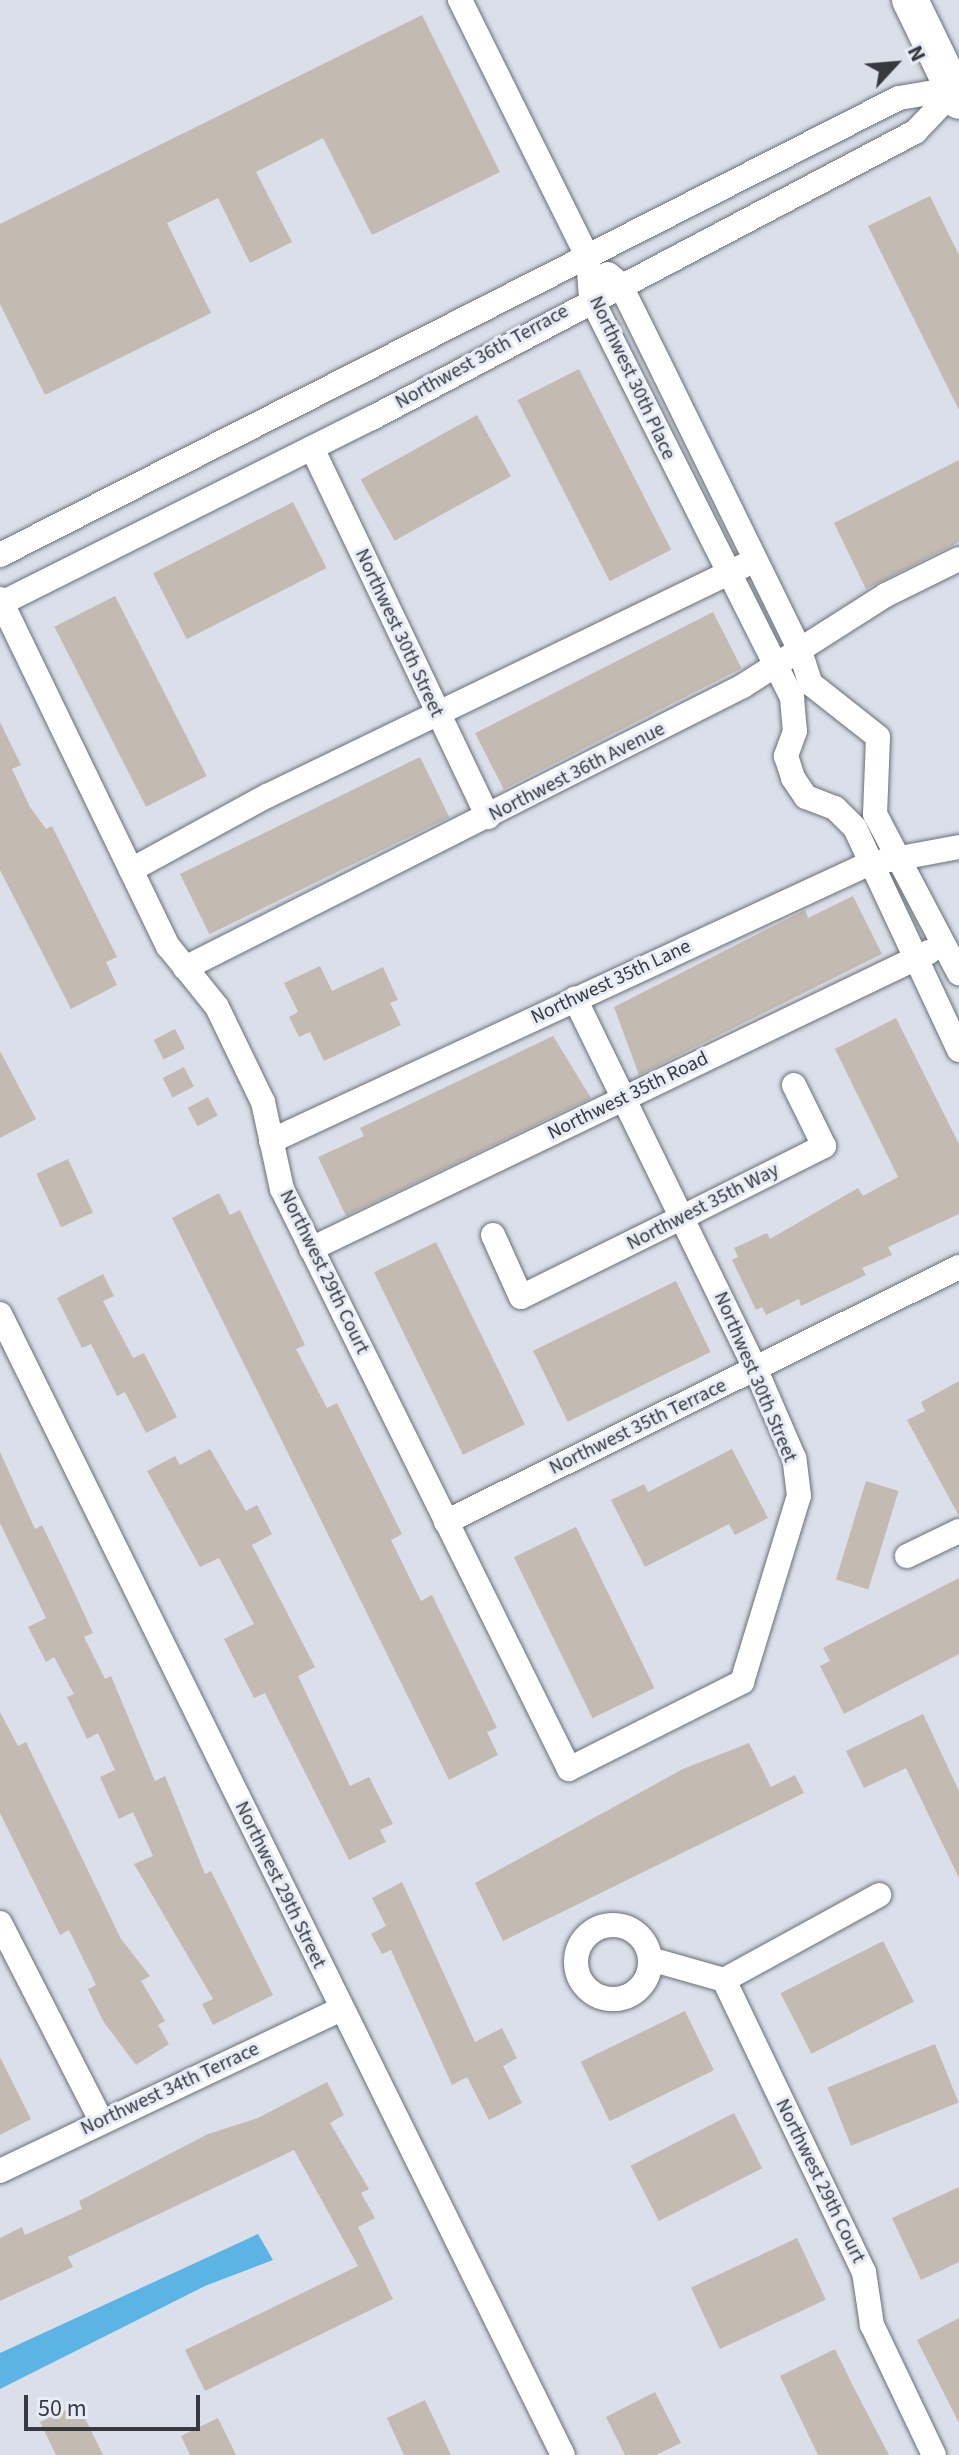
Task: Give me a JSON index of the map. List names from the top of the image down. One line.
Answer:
{"streets":{"street":["Northwest 36th Terrace","Northwest 30th Place","Northwest 30th Street","Northwest 36th Avenue","Northwest 35th Lane","Northwest 35th Road","Northwest 35th Way","Northwest 29th Court","Northwest 35th Terrace","Northwest 29th Street","Northwest 34th Terrace"]},"crossings":[["Northwest 36th Terrace","Northwest 30th Place"],["Northwest 36th Terrace","Northwest 30th Street"],["Northwest 36th Terrace","Northwest 29th Court"],["Northwest 30th Place","Northwest 36th Avenue"],["Northwest 30th Place","Northwest 35th Lane"],["Northwest 30th Place","Northwest 35th Road"],["Northwest 30th Street","Northwest 36th Avenue"],["Northwest 30th Street","Northwest 35th Lane"],["Northwest 30th Street","Northwest 35th Road"],["Northwest 30th Street","Northwest 35th Way"],["Northwest 30th Street","Northwest 29th Court"],["Northwest 30th Street","Northwest 35th Terrace"],["Northwest 36th Avenue","Northwest 29th Court"],["Northwest 35th Lane","Northwest 29th Court"],["Northwest 35th Road","Northwest 29th Court"],["Northwest 29th Court","Northwest 35th Terrace"],["Northwest 29th Street","Northwest 34th Terrace"]],"scale_bar":"50 m","north":"top right"}
